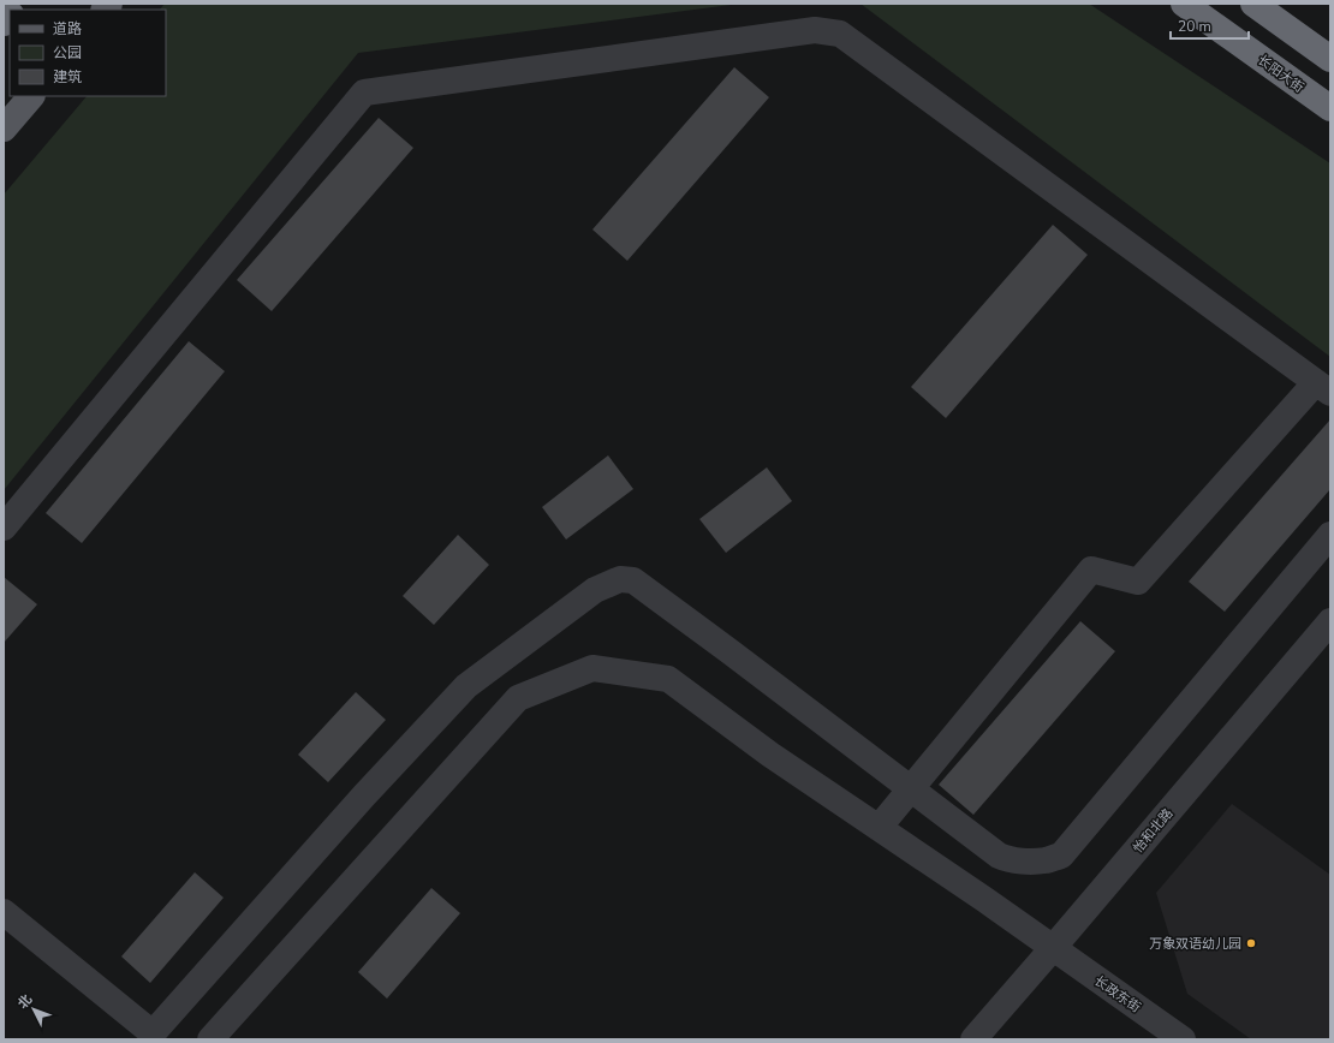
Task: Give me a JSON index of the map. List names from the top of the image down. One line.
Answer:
{"streets":{"highway":["长阳大街"],"street":["怡和北路","长政东街"]},"crossings":[["怡和北路","长政东街"]],"places":["万象双语幼儿园"],"legend":["道路","公园","建筑"],"scale_bar":"20 m","north":"top left"}
